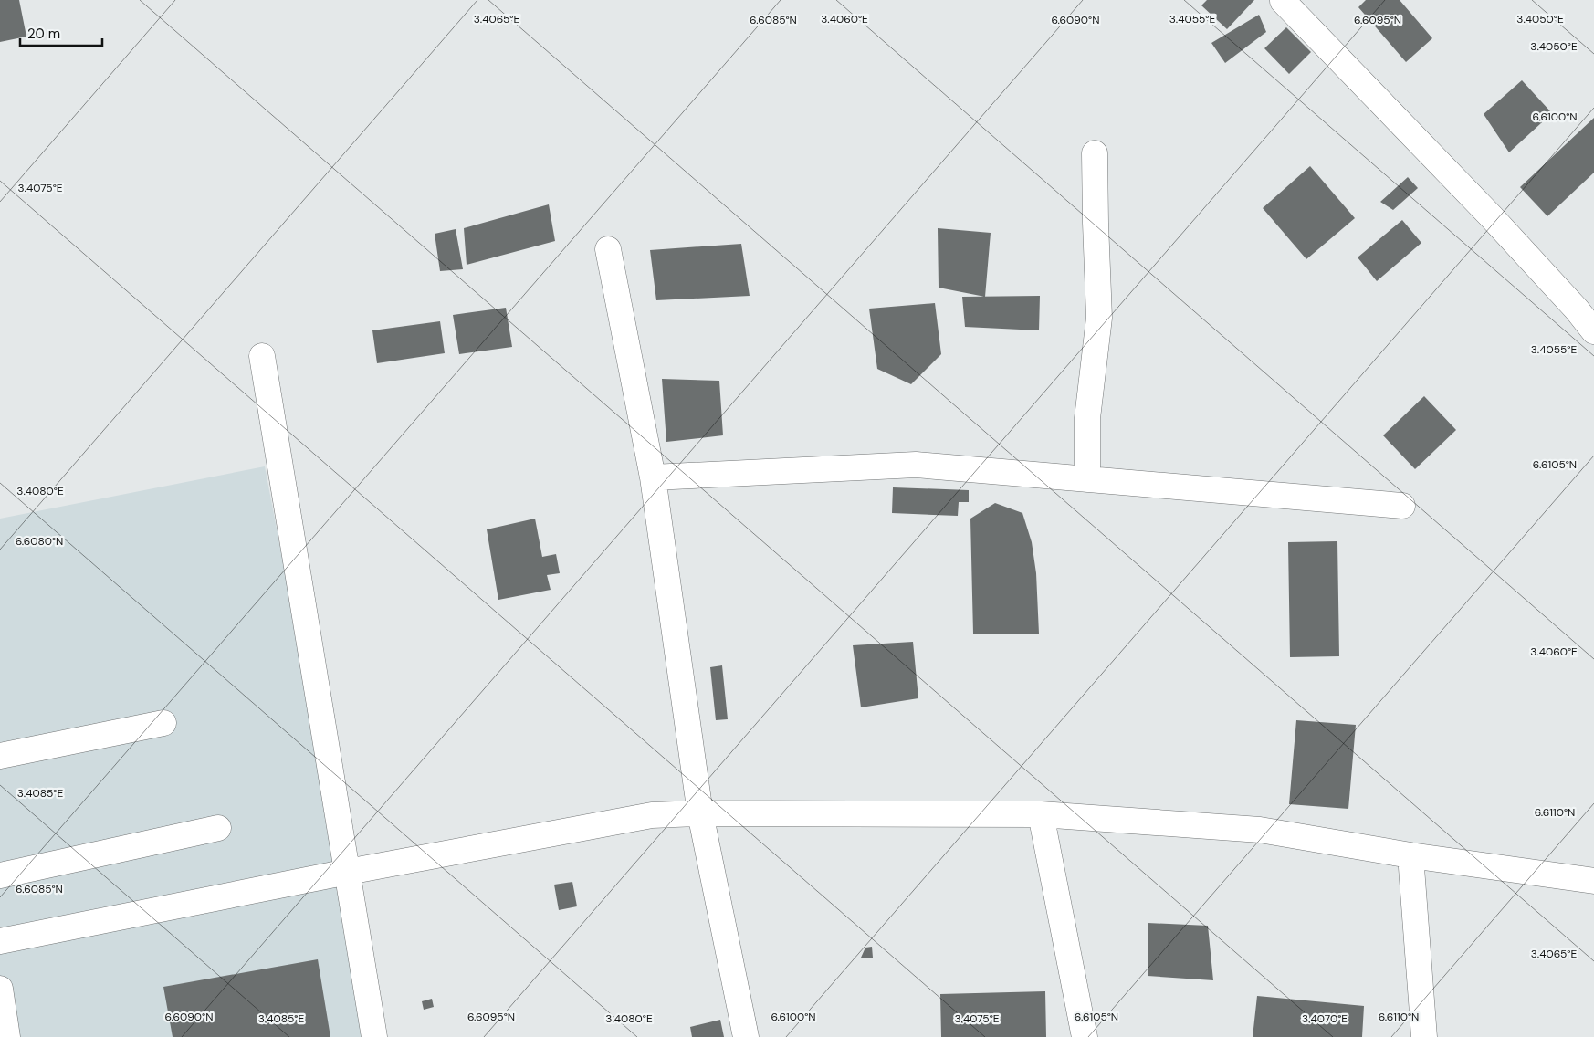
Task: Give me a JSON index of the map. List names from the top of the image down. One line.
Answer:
{"scale_bar":"20 m","coordinates":["3.4050°E","3.4065°E","3.4060°E","3.4055°E","6.6090°N","6.6085°N","6.6095°N","6.6100°N","3.4075°E","6.6105°N","3.4080°E","6.6080°N","3.4085°E","6.6110°N","3.4070°E"]}
